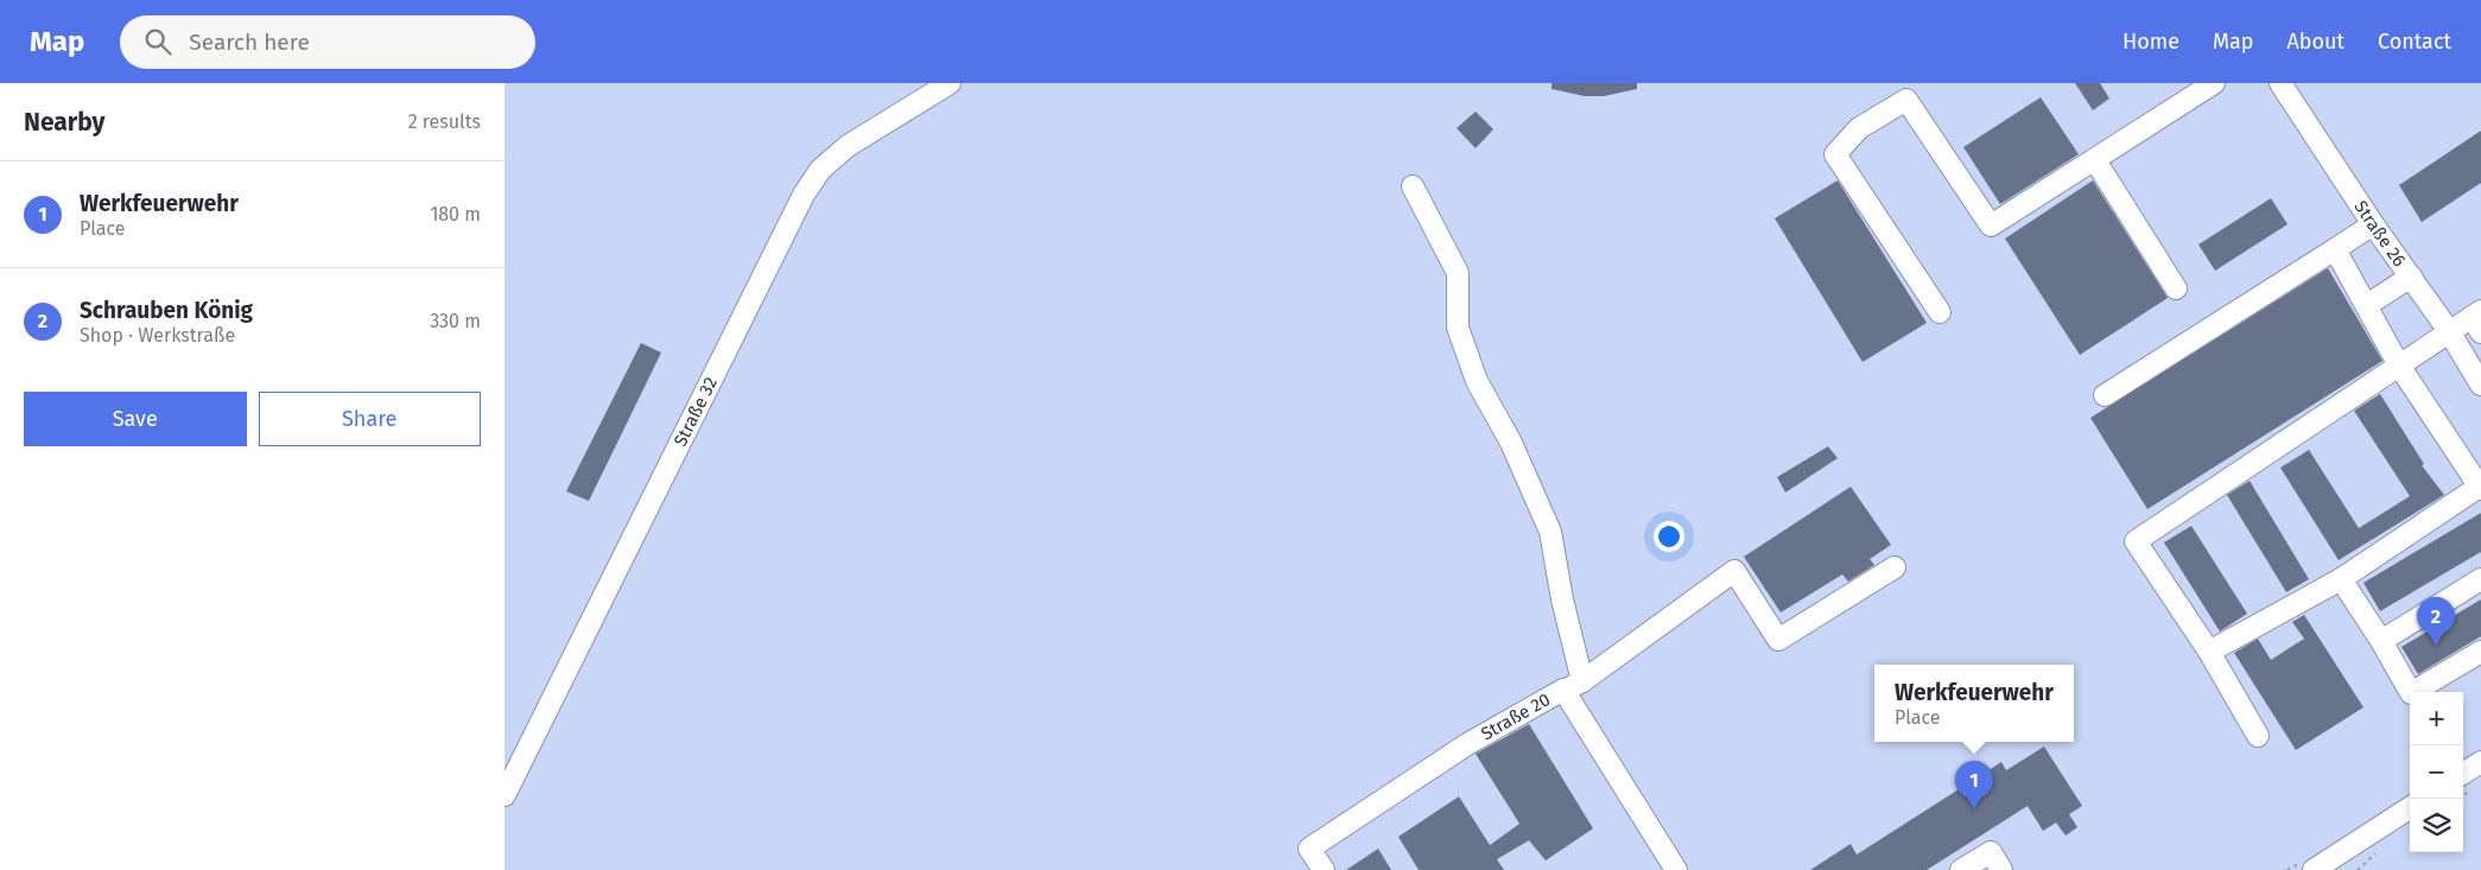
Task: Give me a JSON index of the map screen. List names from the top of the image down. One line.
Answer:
{"streets":{"street":["Straße 26","Straße 32","Straße 20"]},"page":{"header":"Map","search":"Search here","nav":["Home","Map","About","Contact"],"heading":["Nearby","2 results"],"list":[{"mark":"1","name":"Werkfeuerwehr","note":"Place","value":"180 m"},{"mark":"2","name":"Schrauben König","note":"Shop · Werkstraße","value":"330 m"}],"buttons":["Save","Share"],"pins":["2","1"],"popup":["Werkfeuerwehr","Place"],"map_buttons":["+","−"]}}
